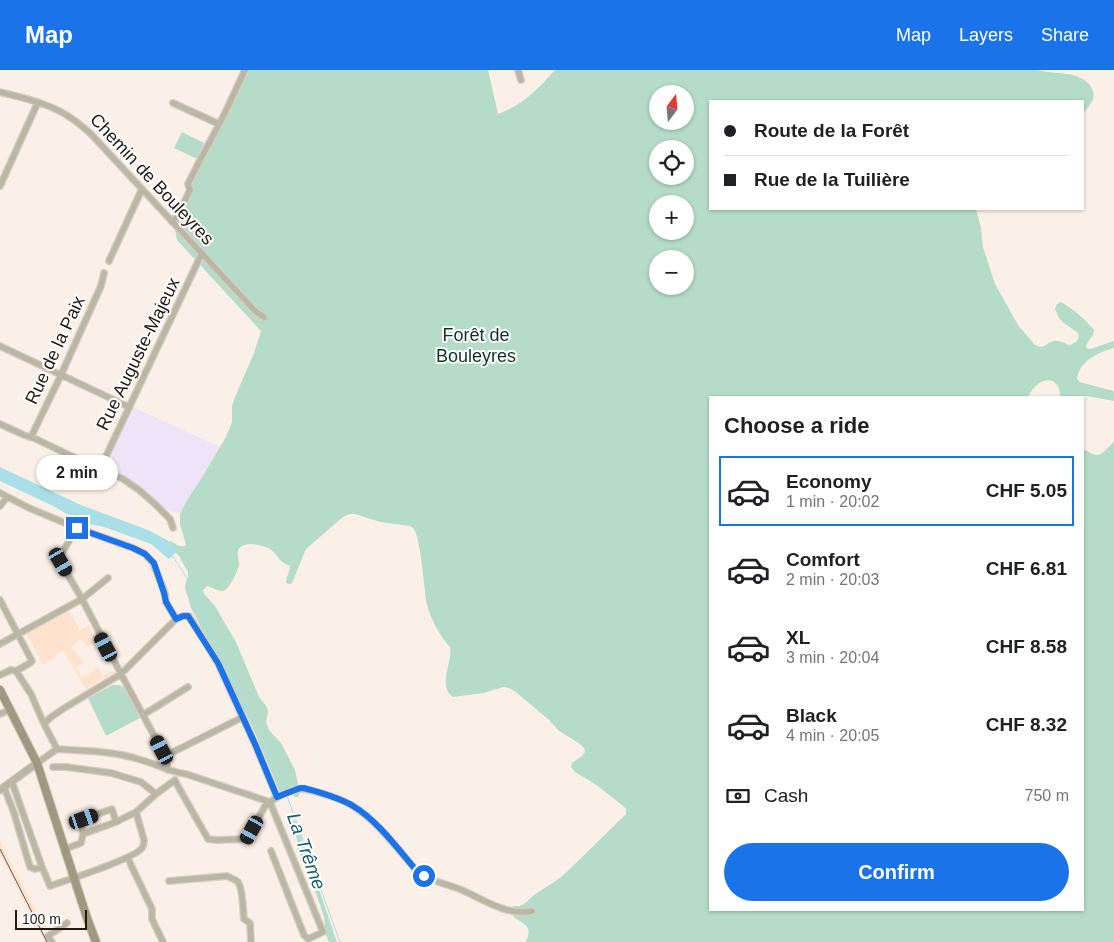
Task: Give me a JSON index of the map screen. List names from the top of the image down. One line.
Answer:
{"streets":{"street":["Chemin de Bouleyres","Rue de la Paix","Rue Auguste-Majeux"]},"crossings":[["Chemin de Bouleyres","Rue Auguste-Majeux"]],"water":["La Trême"],"parks":["Forêt de Bouleyres"],"scale_bar":"100 m","north":"top","page":{"header":"Map","nav":["Map","Layers","Share"],"map_buttons":["+","−"],"banner":["Route de la Forêt","Rue de la Tuilière"],"heading":"Choose a ride","bubble":"2 min","list":[{"name":"Economy","note":"1 min · 20:02","value":"CHF 5.05"},{"name":"Comfort","note":"2 min · 20:03","value":"CHF 6.81"},{"name":"XL","note":"3 min · 20:04","value":"CHF 8.58"},{"name":"Black","note":"4 min · 20:05","value":"CHF 8.32"}],"pay":["Cash","750 m"],"buttons":"Confirm","scale":"100 m"}}
